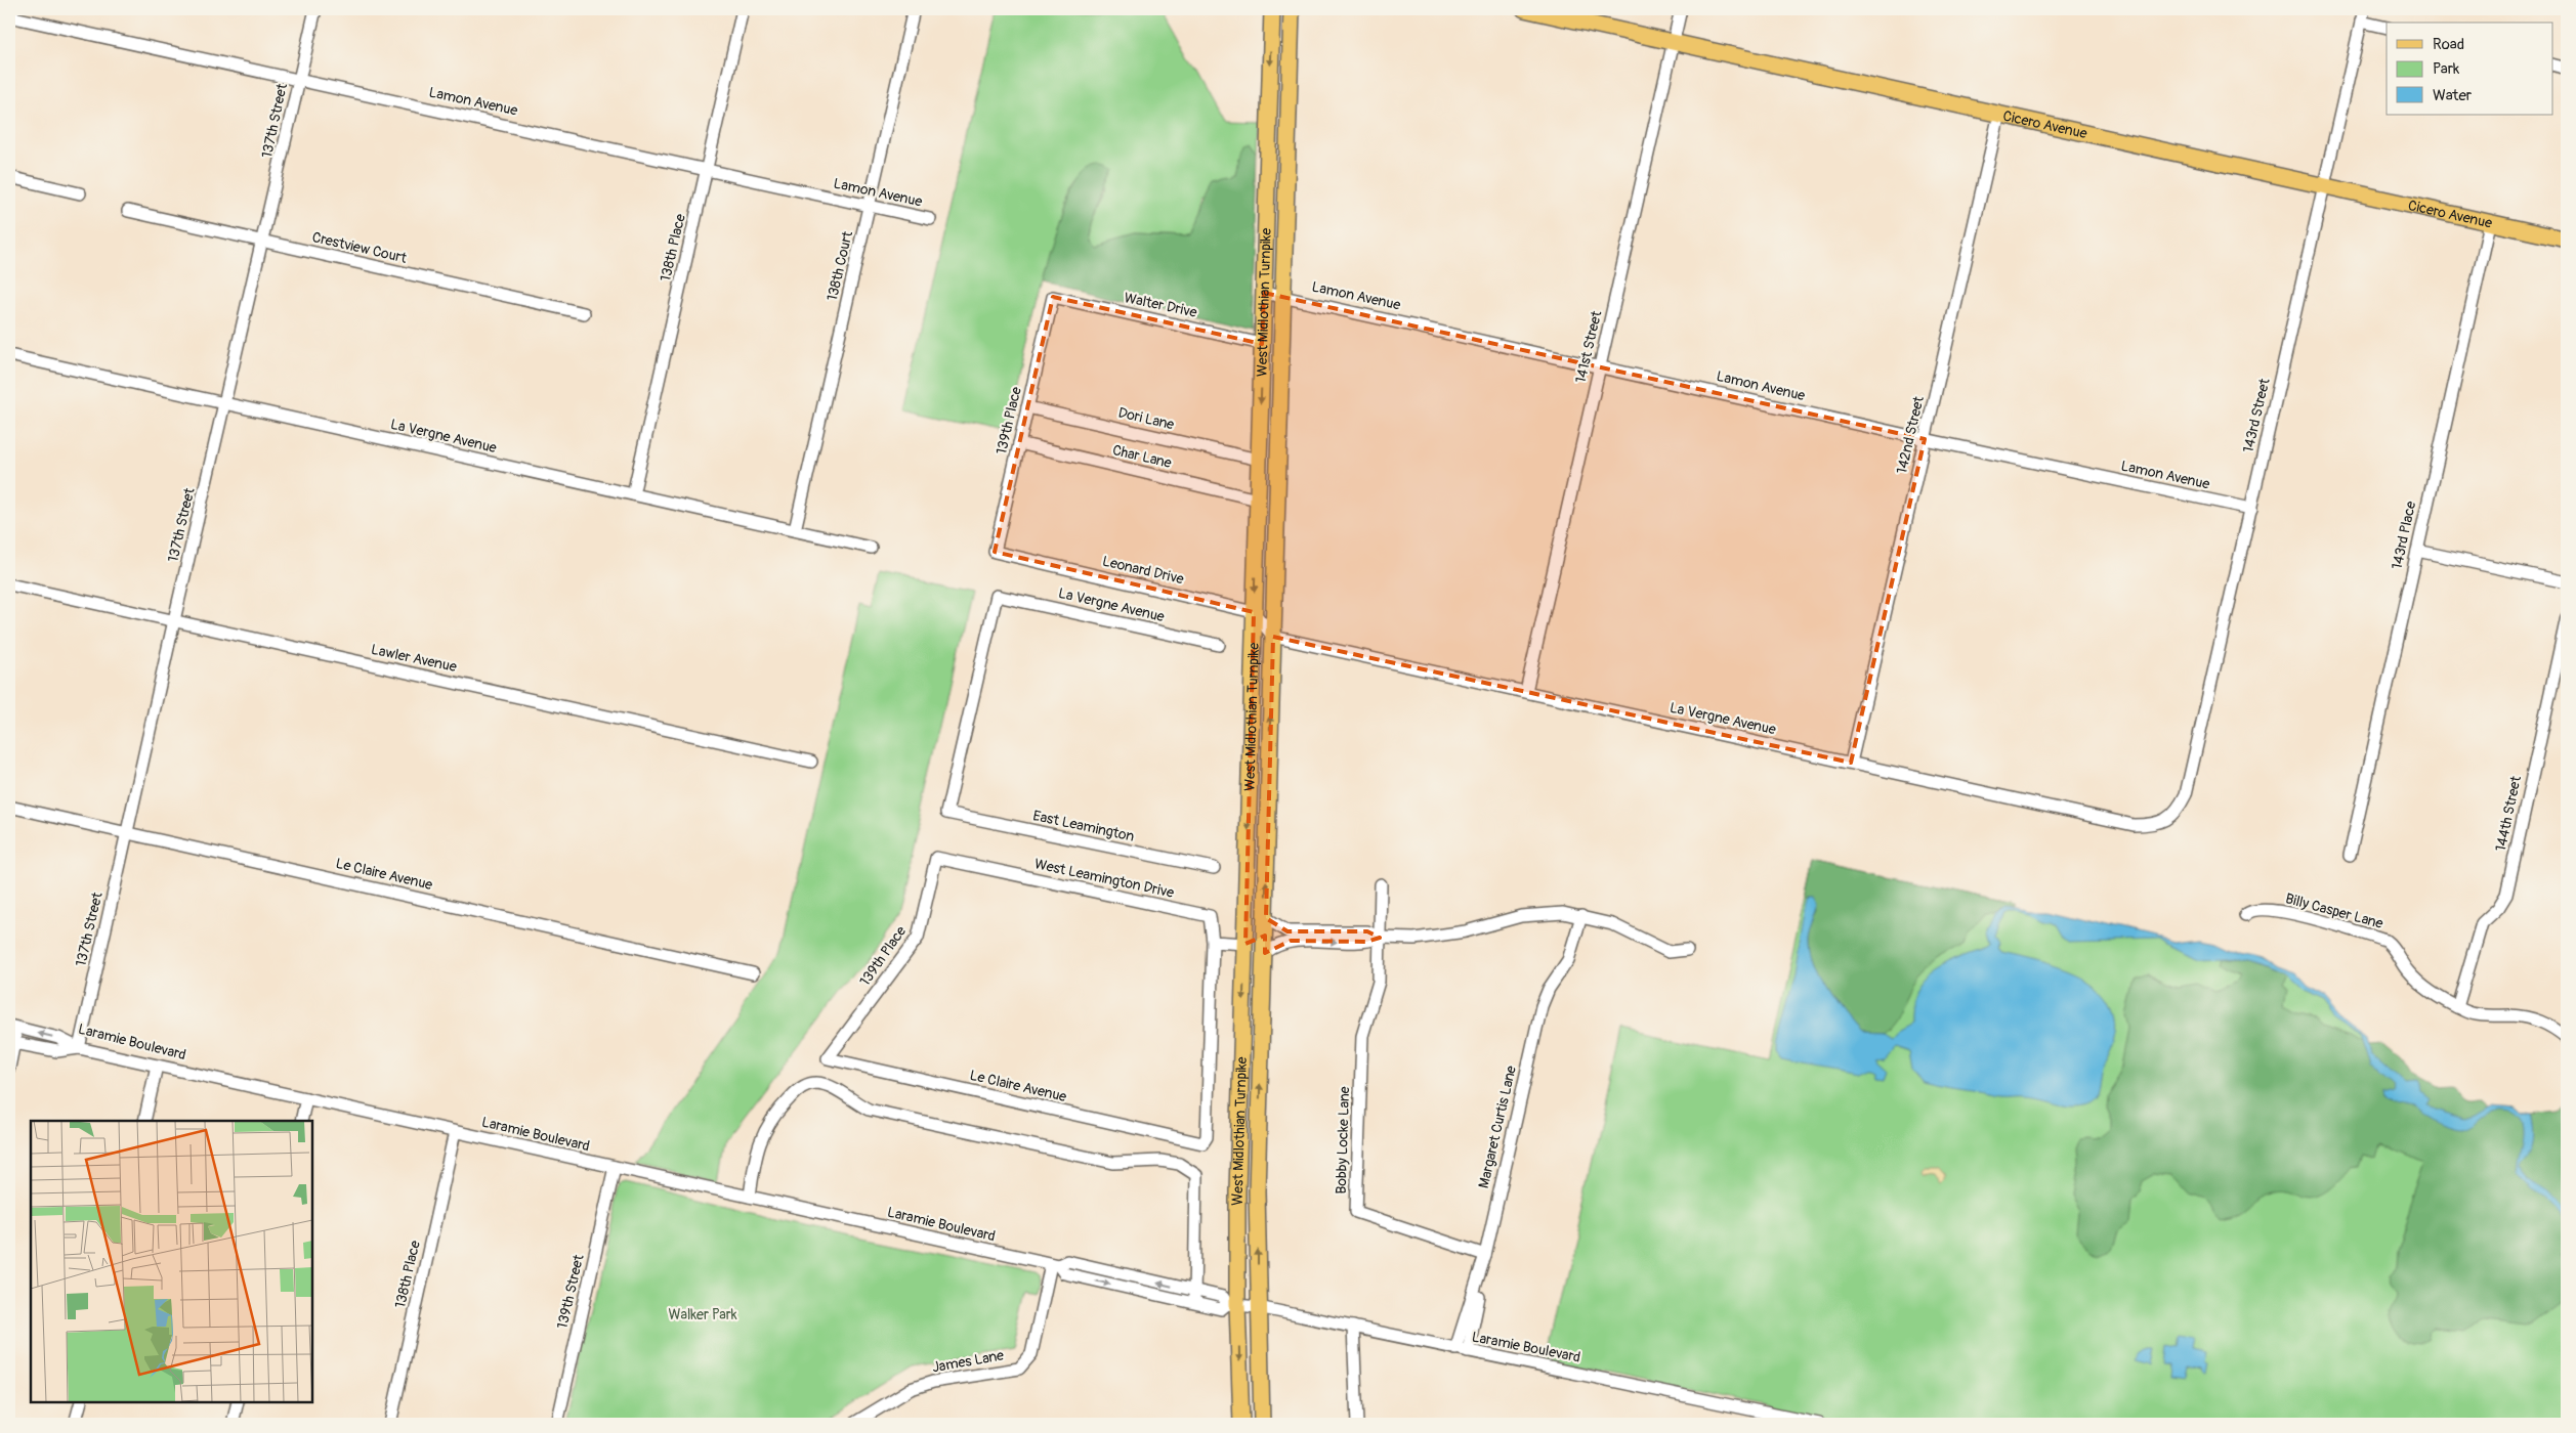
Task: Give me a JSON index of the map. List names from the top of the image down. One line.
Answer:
{"streets":{"main road":["Cicero Avenue","West Midlothian Turnpike"],"street":["Lamon Avenue","137th Street","Crestview Court","138th Place","138th Court","Walter Drive","141st Street","143rd Street","Dori Lane","139th Place","142nd Street","La Vergne Avenue","Char Lane","143rd Place","Leonard Drive","Lawler Avenue","144th Street","East Leamington","Le Claire Avenue","West Leamington Drive","Billy Casper Lane","Laramie Boulevard","Margaret Curtis Lane","Bobby Locke Lane","139th Street","James Lane"]},"crossings":[["Lamon Avenue","137th Street"],["Lamon Avenue","138th Place"],["Lamon Avenue","138th Court"],["Lamon Avenue","West Midlothian Turnpike"],["Lamon Avenue","141st Street"],["Lamon Avenue","143rd Street"],["Lamon Avenue","142nd Street"],["137th Street","Crestview Court"],["137th Street","La Vergne Avenue"],["137th Street","Lawler Avenue"],["137th Street","Le Claire Avenue"],["137th Street","Laramie Boulevard"],["Cicero Avenue","141st Street"],["Cicero Avenue","143rd Street"],["Cicero Avenue","142nd Street"],["Cicero Avenue","143rd Place"],["138th Place","La Vergne Avenue"],["138th Place","Laramie Boulevard"],["138th Court","La Vergne Avenue"],["West Midlothian Turnpike","Walter Drive"],["West Midlothian Turnpike","Dori Lane"],["West Midlothian Turnpike","La Vergne Avenue"],["West Midlothian Turnpike","Char Lane"],["West Midlothian Turnpike","Leonard Drive"],["West Midlothian Turnpike","Laramie Boulevard"],["Walter Drive","139th Place"],["141st Street","La Vergne Avenue"],["143rd Street","La Vergne Avenue"],["Dori Lane","139th Place"],["139th Place","Char Lane"],["139th Place","Leonard Drive"],["139th Place","Le Claire Avenue"],["139th Place","West Leamington Drive"],["142nd Street","La Vergne Avenue"],["La Vergne Avenue","East Leamington"],["144th Street","Billy Casper Lane"],["Le Claire Avenue","West Leamington Drive"],["Laramie Boulevard","Margaret Curtis Lane"],["Laramie Boulevard","139th Street"],["Laramie Boulevard","James Lane"],["Margaret Curtis Lane","Bobby Locke Lane"]],"parks":["Walker Park"],"legend":["Road","Park","Water"]}
